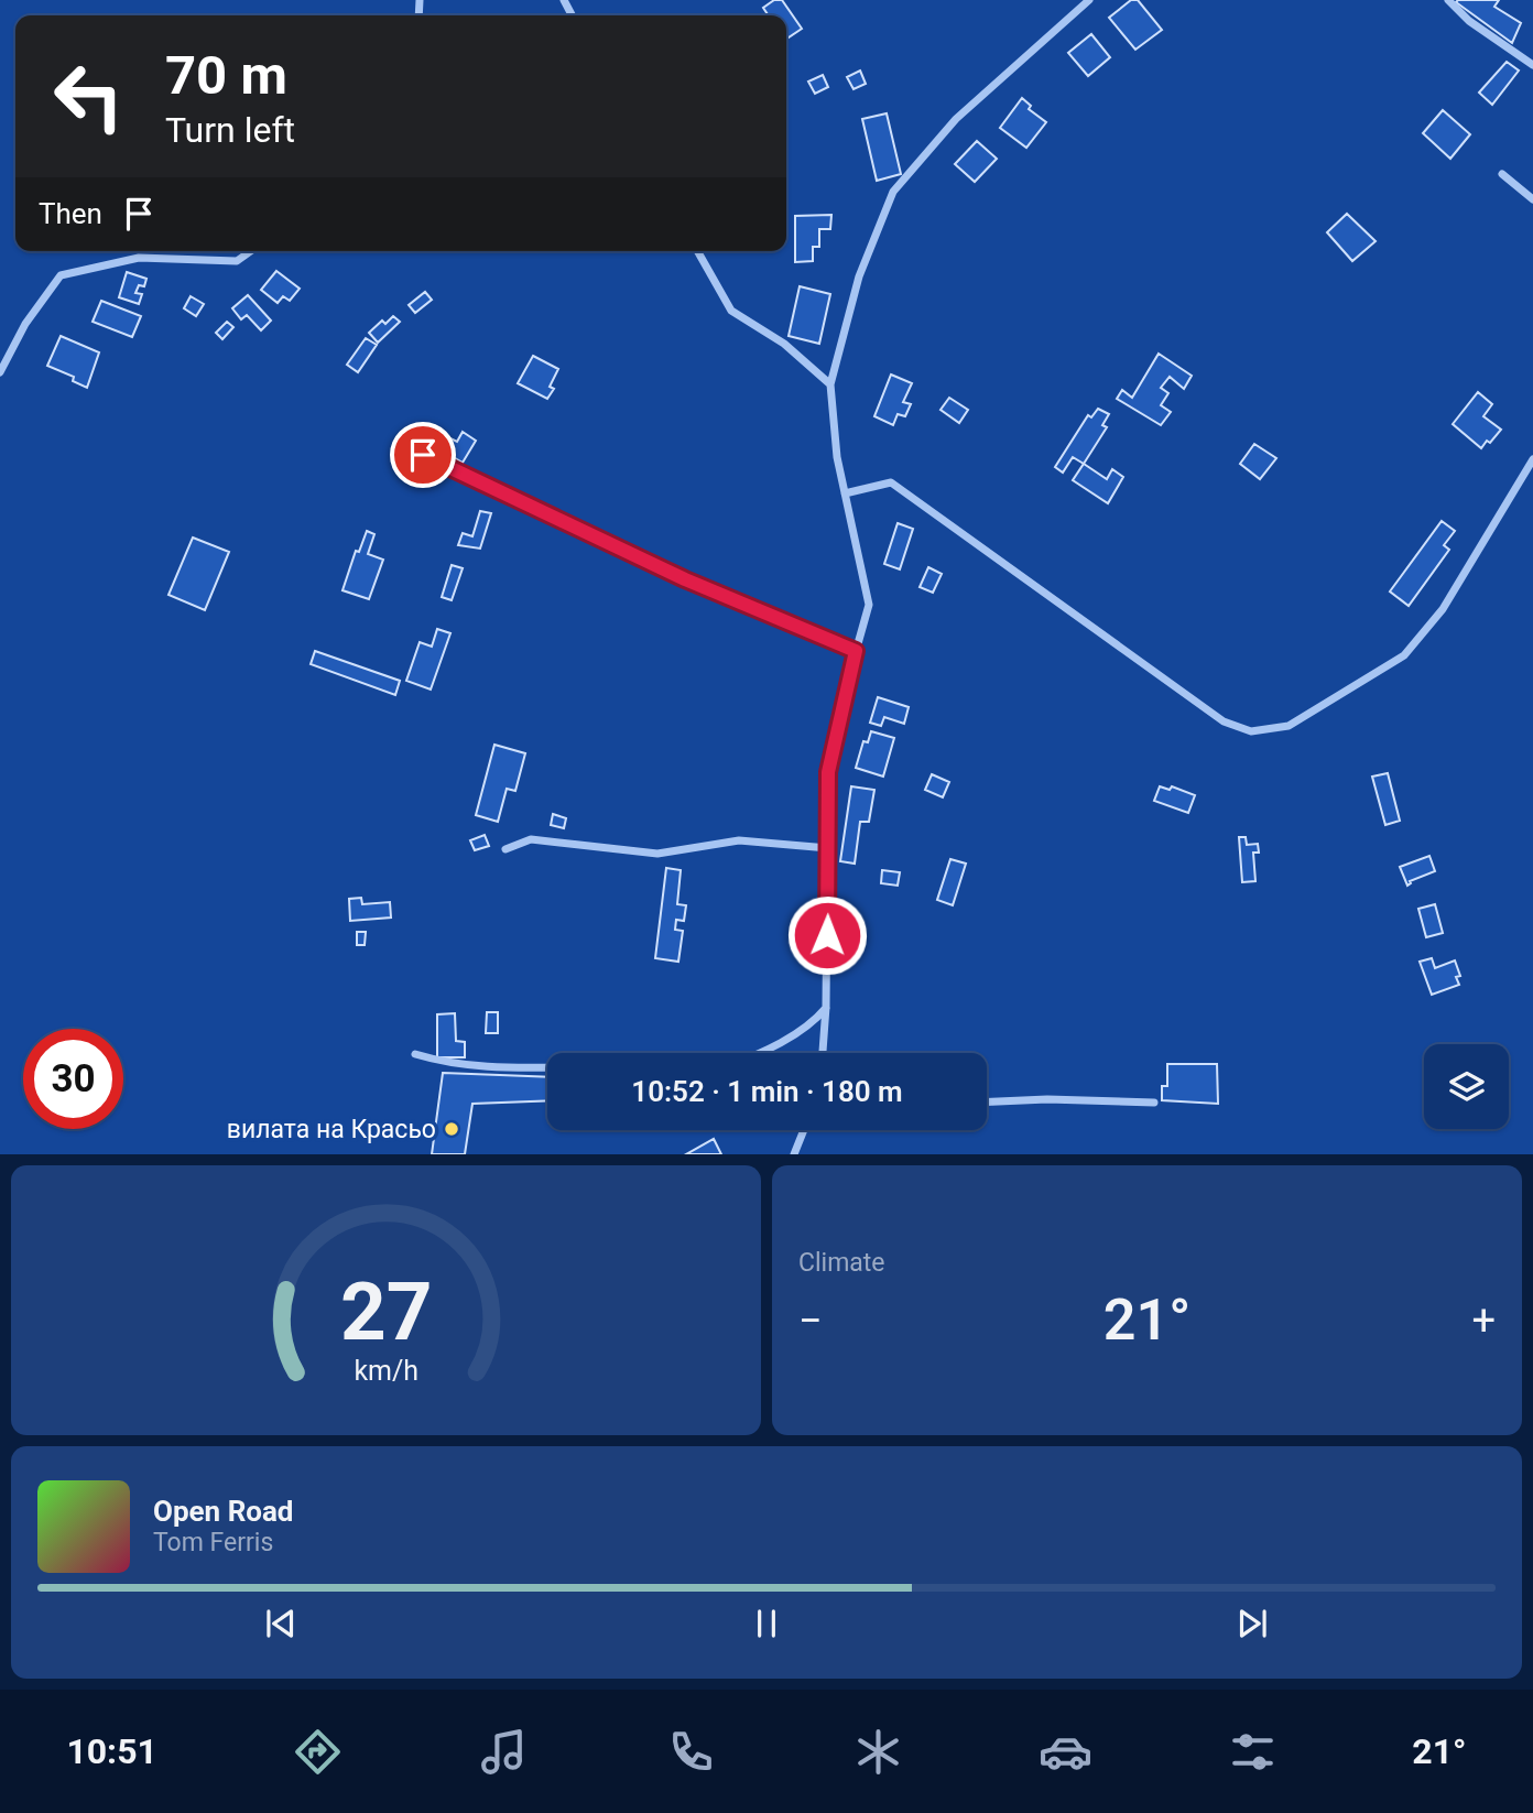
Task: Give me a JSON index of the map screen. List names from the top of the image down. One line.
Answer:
{"places":["вилата на Красьо"],"page":{"turn":["70 m","Turn left"],"then":"Then","limit":"30","trip":"10:52 · 1 min · 180 m","tile":"Climate","heat":["−","21°","+"],"song":["Open Road","Tom Ferris"],"tabs":["10:51","21°"],"gauge":["27","km/h"]}}
